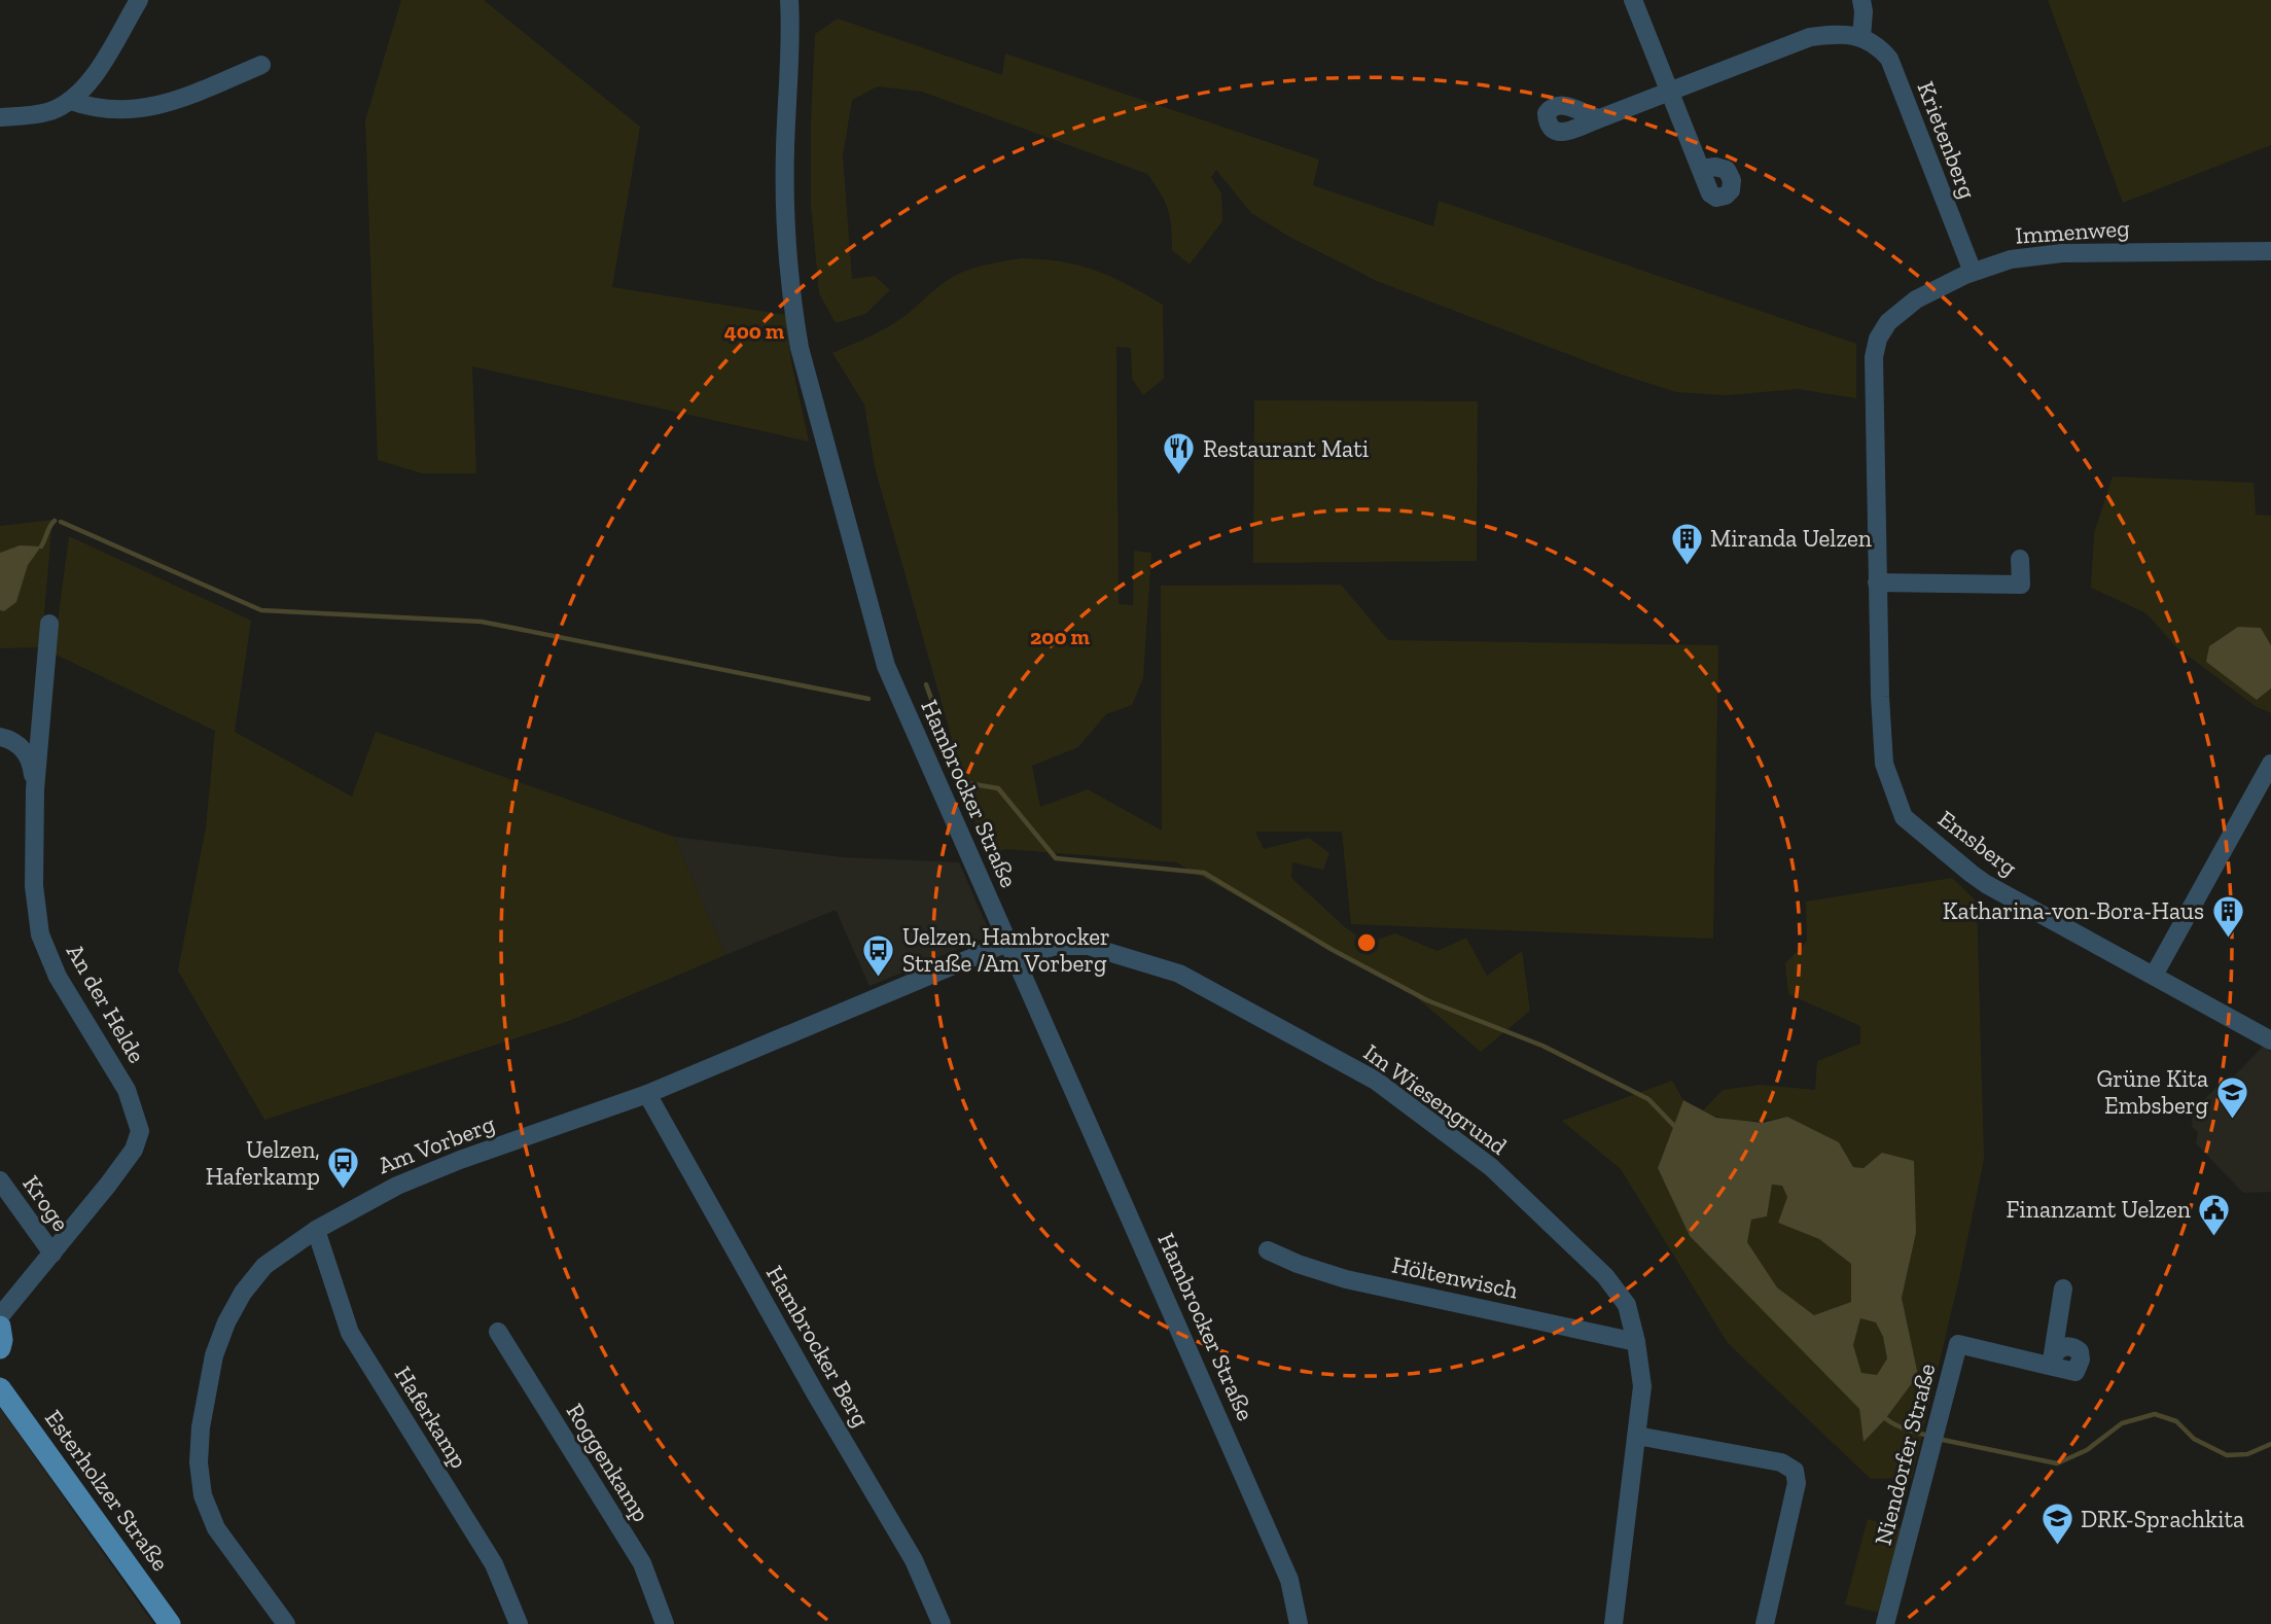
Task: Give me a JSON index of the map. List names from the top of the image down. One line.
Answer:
{"streets":{"main road":["Esterholzer Straße"],"street":["Krietenberg","Immenweg","Hambrocker Straße","Emsberg","An der Helde","Im Wiesengrund","Am Vorberg","Kroge","Höltenwisch","Hambrocker Berg","Haferkamp","Niendorfer Straße","Roggenkamp"]},"crossings":[["Krietenberg","Immenweg"],["Immenweg","Emsberg"],["Hambrocker Straße","Im Wiesengrund"],["Hambrocker Straße","Am Vorberg"],["An der Helde","Kroge"],["Im Wiesengrund","Am Vorberg"],["Im Wiesengrund","Höltenwisch"],["Am Vorberg","Hambrocker Berg"],["Am Vorberg","Haferkamp"]],"places":{"restaurant":["Restaurant Mati"],"building":["Miranda Uelzen","Katharina-von-Bora-Haus"],"bus stop":["Uelzen, Hambrocker Straße /Am Vorberg","Uelzen, Haferkamp"],"school or university":["Grüne Kita Embsberg","DRK-Sprachkita"],"public building":["Finanzamt Uelzen"]},"rings":["400 m","200 m"]}
